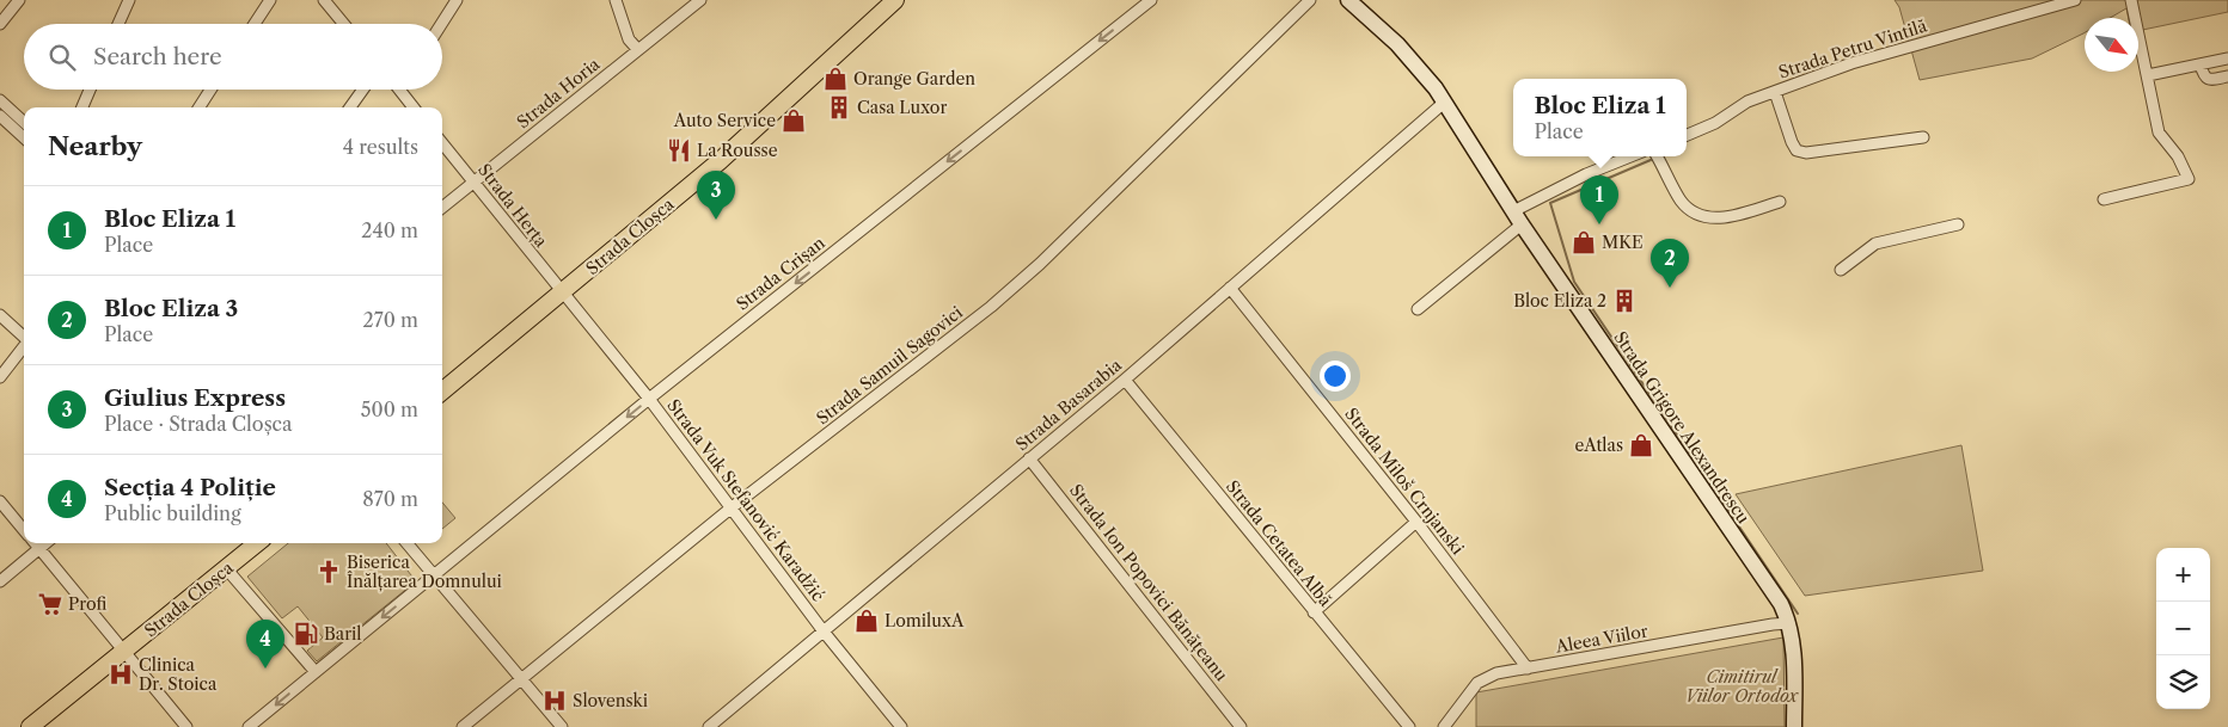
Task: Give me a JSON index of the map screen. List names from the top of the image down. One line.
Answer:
{"streets":{"main road":["Strada Cloșca"],"street":["Strada Petru Vintilă","Strada Horia","Strada Herța","Strada Crișan","Strada Samuil Sagovici","Strada Basarabia","Strada Grigore Alexandrescu","Strada Miloš Crnjanski","Strada Vuk Stefanović Karadžić","Strada Cetatea Albă","Strada Ion Popovici Bănățeanu","Aleea Viilor"]},"crossings":[["Strada Horia","Strada Herța"],["Strada Herța","Strada Cloșca"],["Strada Herța","Strada Vuk Stefanović Karadžić"],["Strada Cloșca","Strada Vuk Stefanović Karadžić"],["Strada Crișan","Strada Vuk Stefanović Karadžić"],["Strada Samuil Sagovici","Strada Vuk Stefanović Karadžić"],["Strada Basarabia","Strada Grigore Alexandrescu"],["Strada Basarabia","Strada Miloš Crnjanski"],["Strada Basarabia","Strada Vuk Stefanović Karadžić"],["Strada Basarabia","Strada Cetatea Albă"],["Strada Basarabia","Strada Ion Popovici Bănățeanu"],["Strada Grigore Alexandrescu","Aleea Viilor"],["Strada Miloš Crnjanski","Aleea Viilor"]],"one_way":["Strada Crișan"],"parks":["Cimitirul Viilor Ortodox"],"places":{"shop":["Orange Garden","Auto Service","MKE","eAtlas","LomiluxA"],"building":["Casa Luxor","Bloc Eliza 2"],"restaurant":["La Rousse"],"church":["Biserica Înălțarea Domnului"],"supermarket":["Profi"],"fuel station":["Baril"],"hospital":["Clinica Dr. Stoica","Slovenski"]},"north":"bottom right","page":{"search":"Search here","popup":["Bloc Eliza 1","Place"],"heading":["Nearby","4 results"],"pins":["3","1","2","4"],"list":[{"mark":"1","name":"Bloc Eliza 1","note":"Place","value":"240 m"},{"mark":"2","name":"Bloc Eliza 3","note":"Place","value":"270 m"},{"mark":"3","name":"Giulius Express","note":"Place · Strada Cloșca","value":"500 m"},{"mark":"4","name":"Secția 4 Poliție","note":"Public building","value":"870 m"}],"map_buttons":["+","−"]}}
